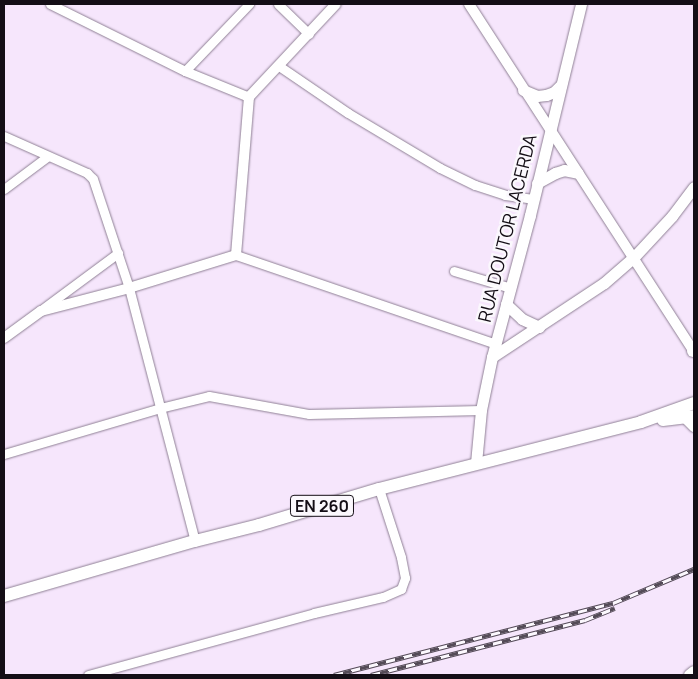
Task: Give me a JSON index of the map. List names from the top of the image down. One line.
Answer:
{"streets":{"main road":["RUA DOUTOR LACERDA","EN 260"]},"crossings":[["RUA DOUTOR LACERDA","EN 260"]]}
